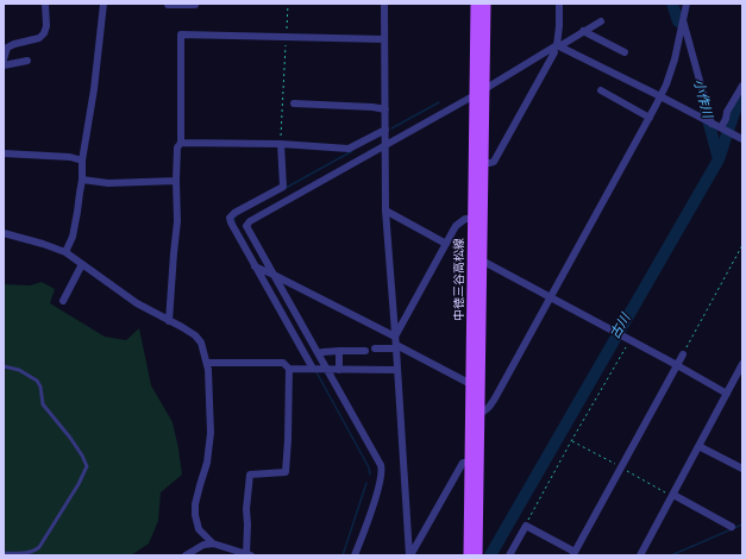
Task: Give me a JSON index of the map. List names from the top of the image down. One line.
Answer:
{"streets":{"main road":["中徳三谷高松線"]},"water":["小作川","古川"]}
